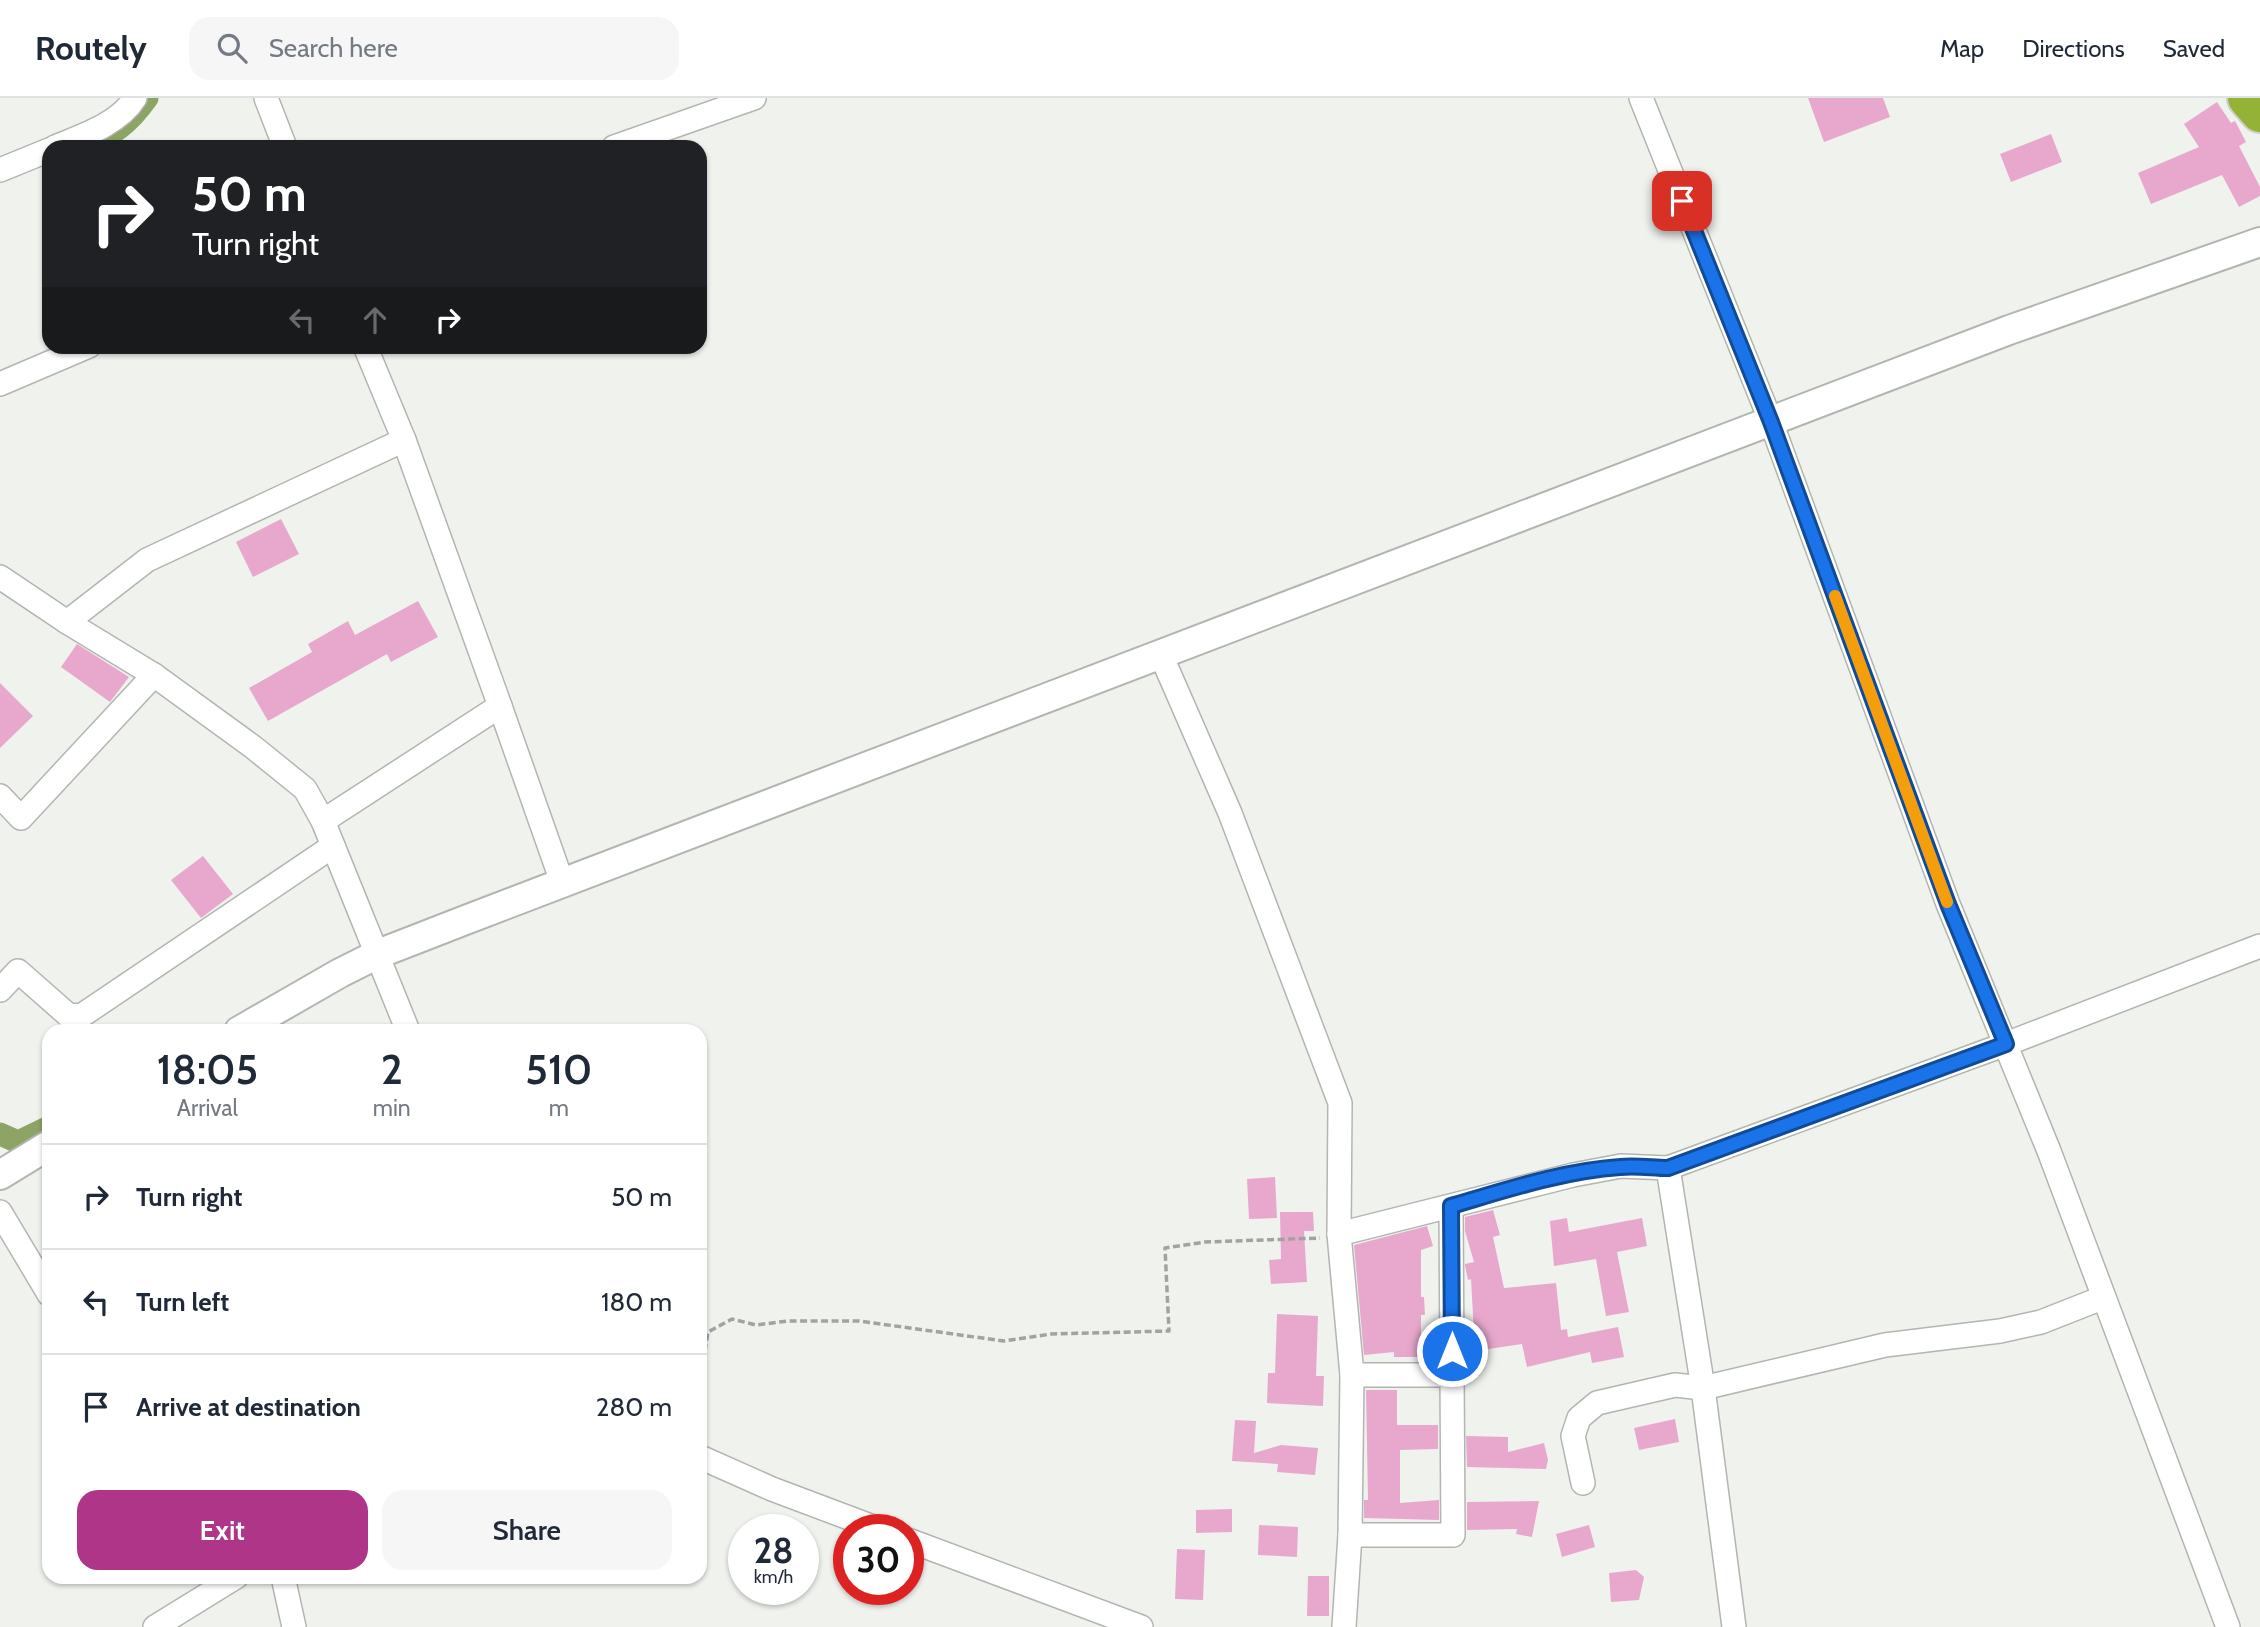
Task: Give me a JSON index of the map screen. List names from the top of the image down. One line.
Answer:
{"page":{"header":"Routely","search":"Search here","nav":["Map","Directions","Saved"],"turn":["50 m","Turn right"],"eta":["18:05","Arrival","2","min","510","m"],"list":[{"name":"Turn right","value":"50 m"},{"name":"Turn left","value":"180 m"},{"name":"Arrive at destination","value":"280 m"}],"buttons":["Exit","Share"],"speed":"28 km/h","limit":"30"}}
